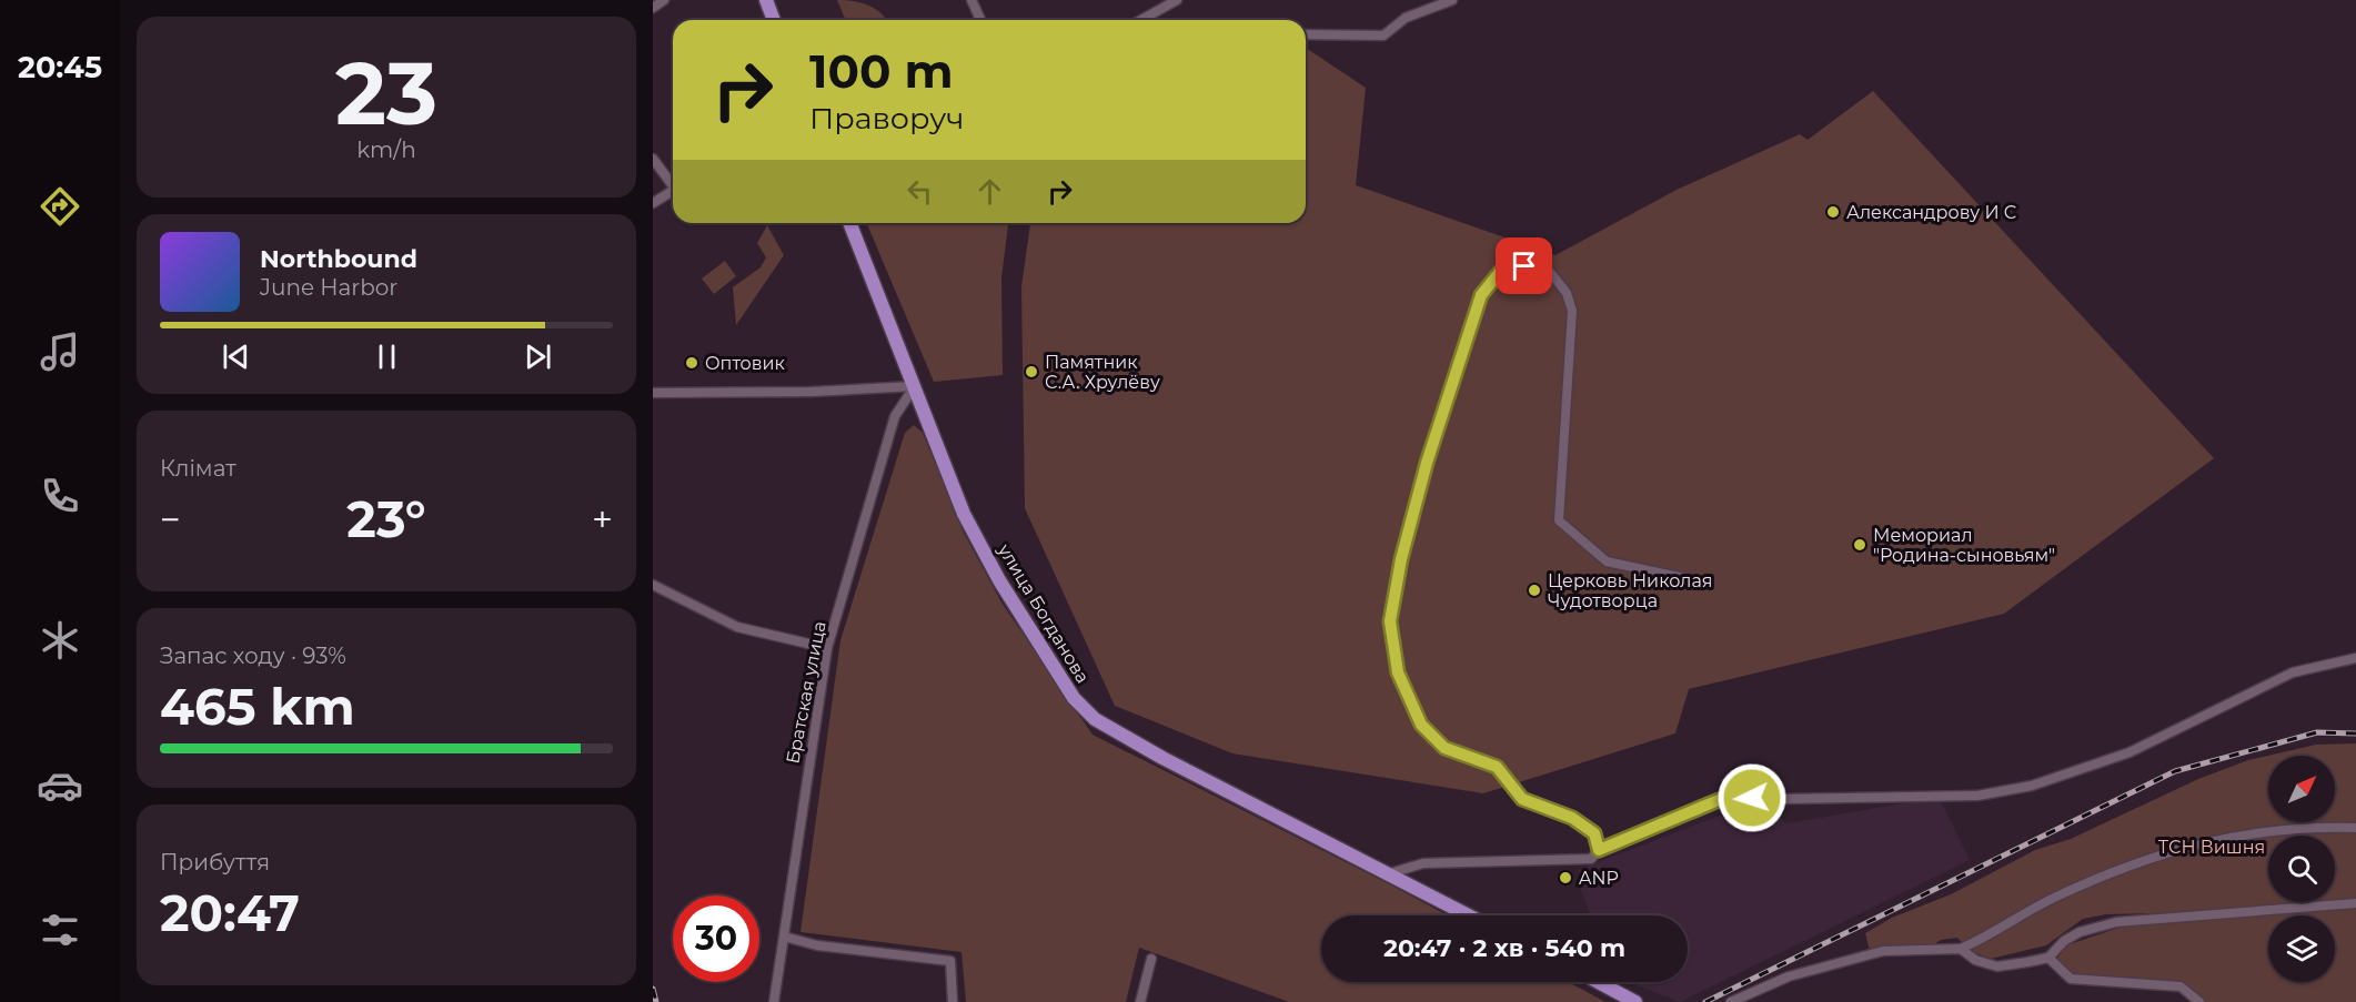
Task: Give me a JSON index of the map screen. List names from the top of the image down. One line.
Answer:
{"streets":{"main road":["улица Богданова"],"street":["Братская улица"]},"crossings":[["улица Богданова","Братская улица"]],"parks":["ТСН Вишня"],"places":["Александрову И С","Оптовик","Памятник С.А. Хрулёву","Мемориал \"Родина-сыновьям\"","Церковь Николая Чудотворца","ANP"],"north":"top right","page":{"tabs":"20:45","tile":[["23","km/h"],"Клімат",["Запас ходу · 93%","465 km"],["Прибуття","20:47"]],"turn":["100 m","Праворуч"],"song":["Northbound","June Harbor"],"heat":["−","23°","+"],"limit":"30","trip":"20:47 · 2 хв · 540 m"}}
